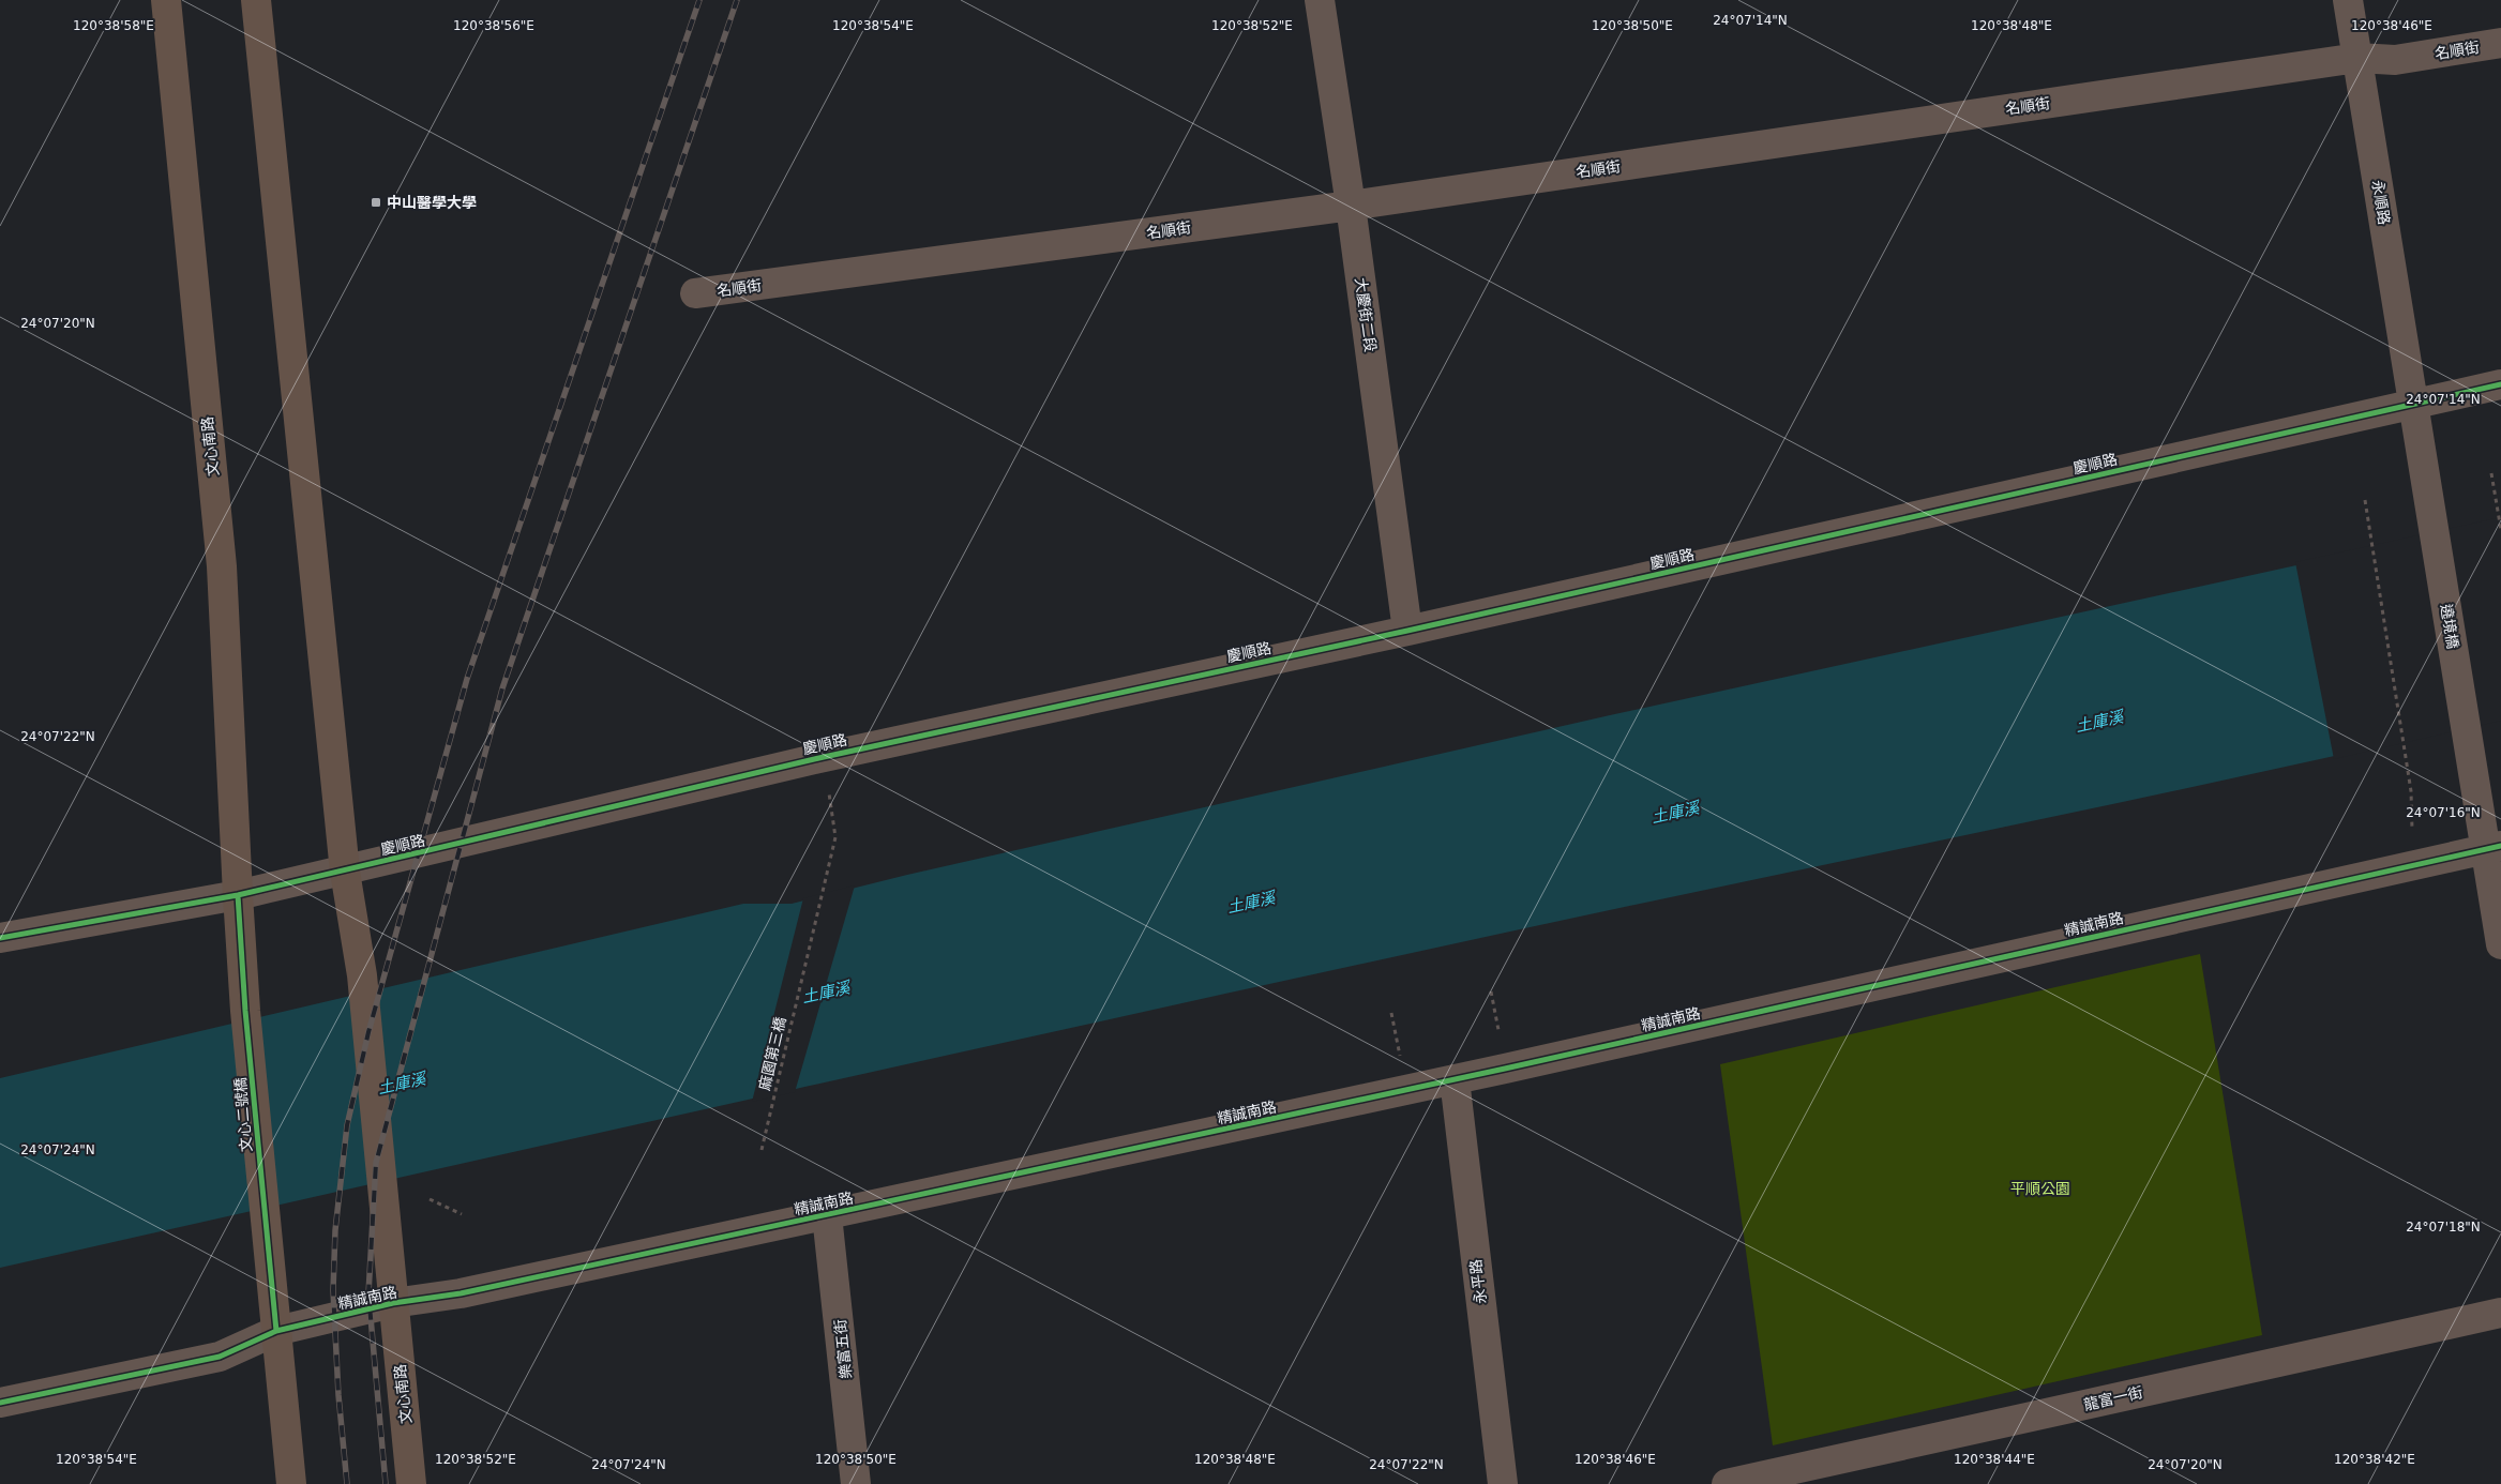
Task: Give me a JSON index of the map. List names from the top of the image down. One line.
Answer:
{"streets":{"main road":["文心南路","文心二號橋"],"street":["名順街","永順路","大慶街二段","慶順路","遶境橋","精誠南路","永平路","樂富五街","龍富一街"],"path":["麻園第三橋"]},"crossings":[["名順街","永順路"],["名順街","大慶街二段"],["永順路","慶順路"],["永順路","遶境橋"],["大慶街二段","慶順路"],["文心南路","慶順路"],["文心南路","精誠南路"],["文心南路","文心二號橋"],["慶順路","遶境橋"],["慶順路","麻園第三橋"],["慶順路","文心二號橋"],["遶境橋","精誠南路"],["精誠南路","文心二號橋"],["精誠南路","永平路"],["精誠南路","樂富五街"]],"water":["土庫溪"],"parks":["平順公園"],"places":{"transit":["中山醫學大學"]},"coordinates":["24°07'14\"N","120°38'58\"E","120°38'56\"E","120°38'54\"E","120°38'52\"E","120°38'50\"E","120°38'48\"E","120°38'46\"E","24°07'20\"N","24°07'22\"N","24°07'16\"N","24°07'24\"N","24°07'18\"N","120°38'44\"E","120°38'42\"E"]}
